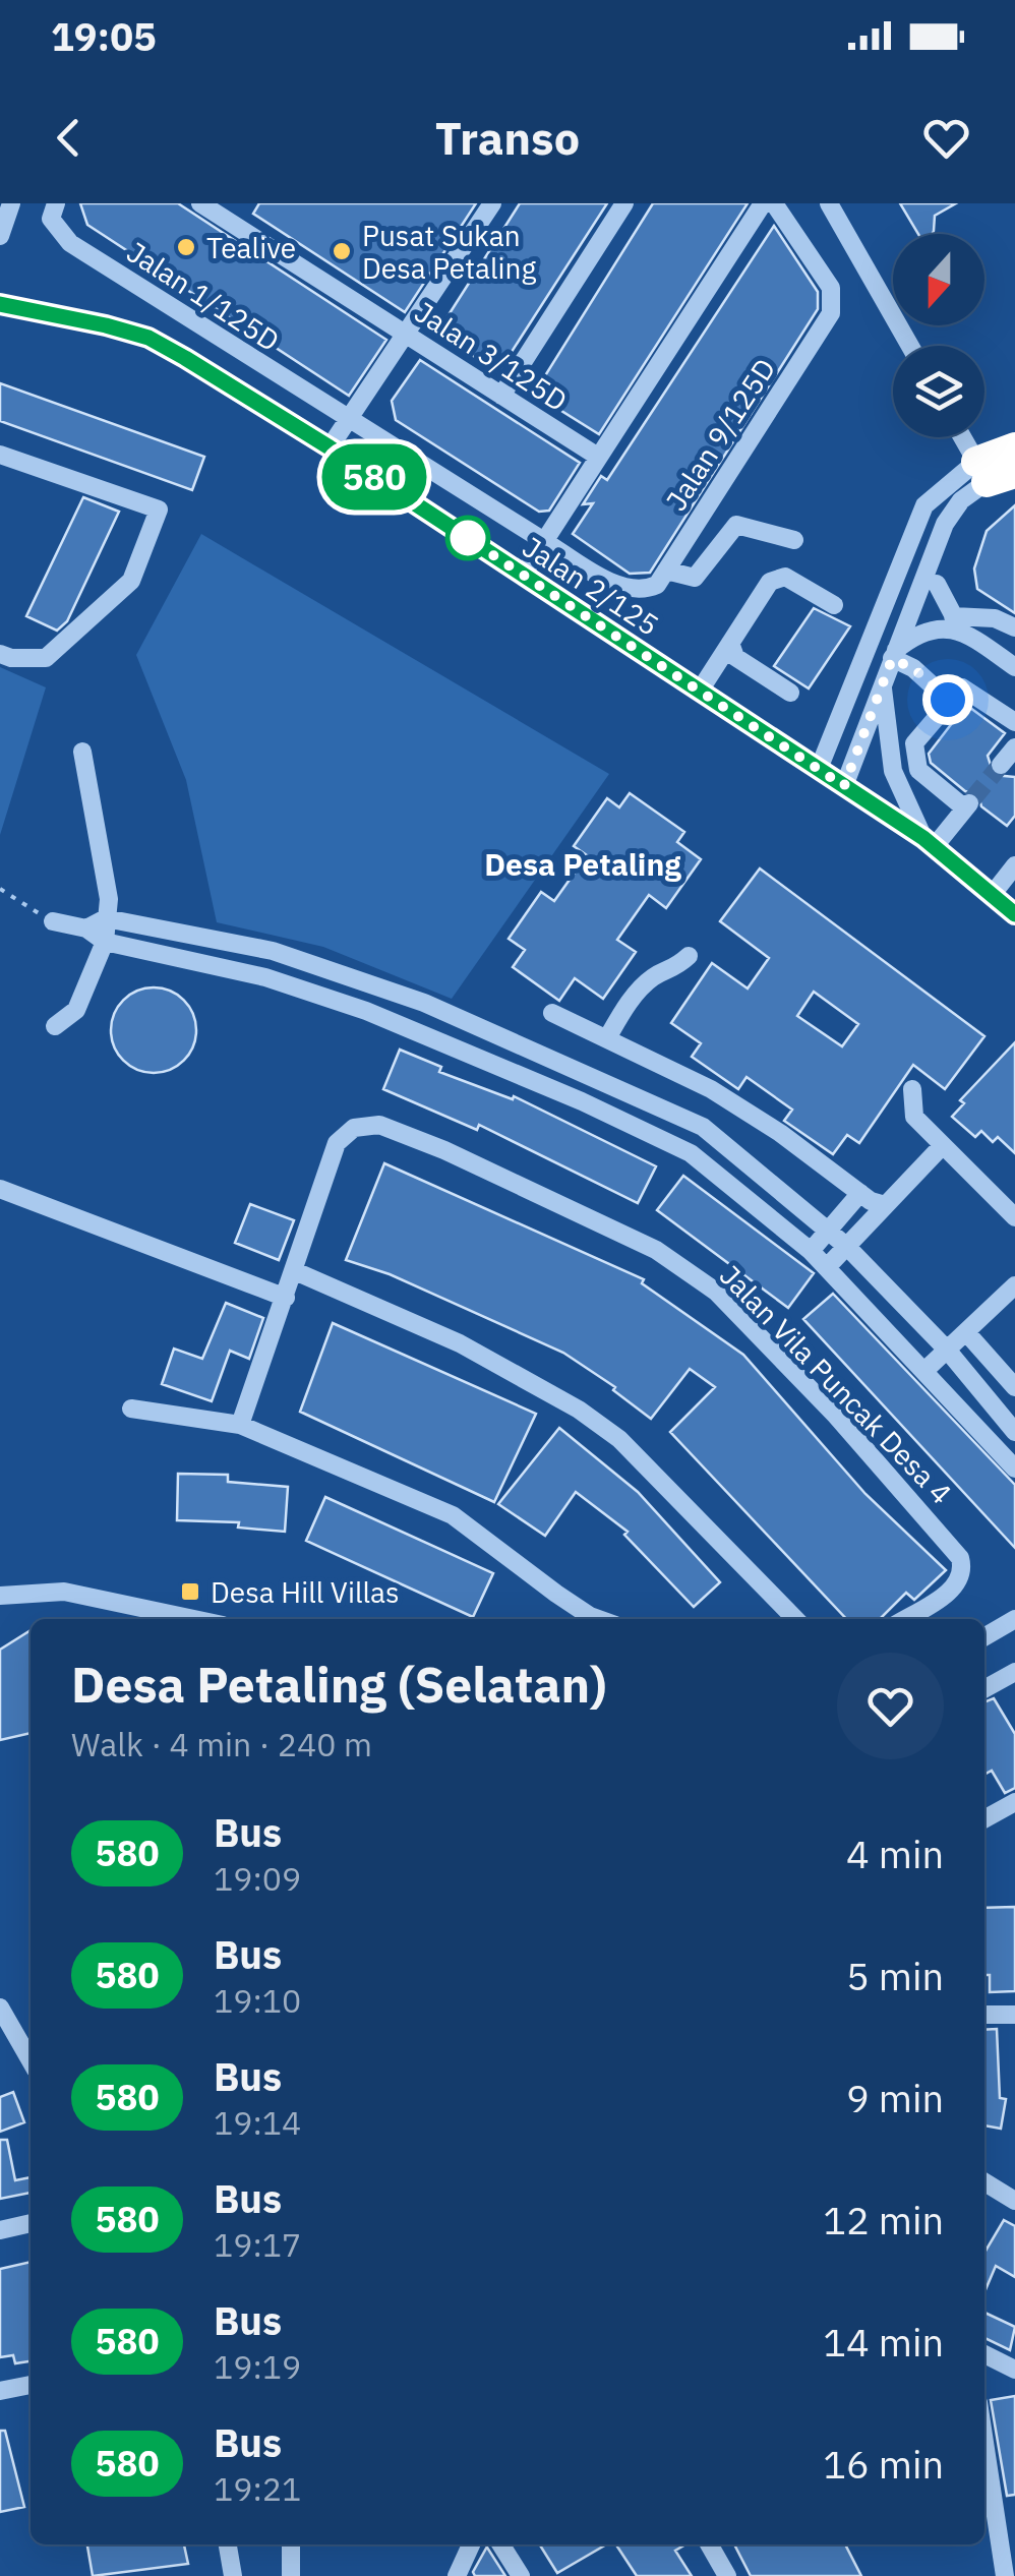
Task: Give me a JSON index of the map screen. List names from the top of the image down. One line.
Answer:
{"streets":{"street":["Jalan 1/125D","Jalan 3/125D","Jalan 9/125D","Jalan 2/125","Jalan Vila Puncak Desa 4"]},"districts":["Desa Petaling"],"places":{"other":["Tealive","Pusat Sukan Desa Petaling"],"transit":["Desa Hill Villas"]},"lines":["bus line 580"],"north":"bottom","page":{"status":"19:05","header":"Transo","on_map":"580","heading":["Desa Petaling (Selatan)","Walk · 4 min · 240 m"],"list":[{"mark":"580","name":"Bus","note":"19:09","value":"4 min"},{"mark":"580","name":"Bus","note":"19:10","value":"5 min"},{"mark":"580","name":"Bus","note":"19:14","value":"9 min"},{"mark":"580","name":"Bus","note":"19:17","value":"12 min"},{"mark":"580","name":"Bus","note":"19:19","value":"14 min"},{"mark":"580","name":"Bus","note":"19:21","value":"16 min"}]}}
